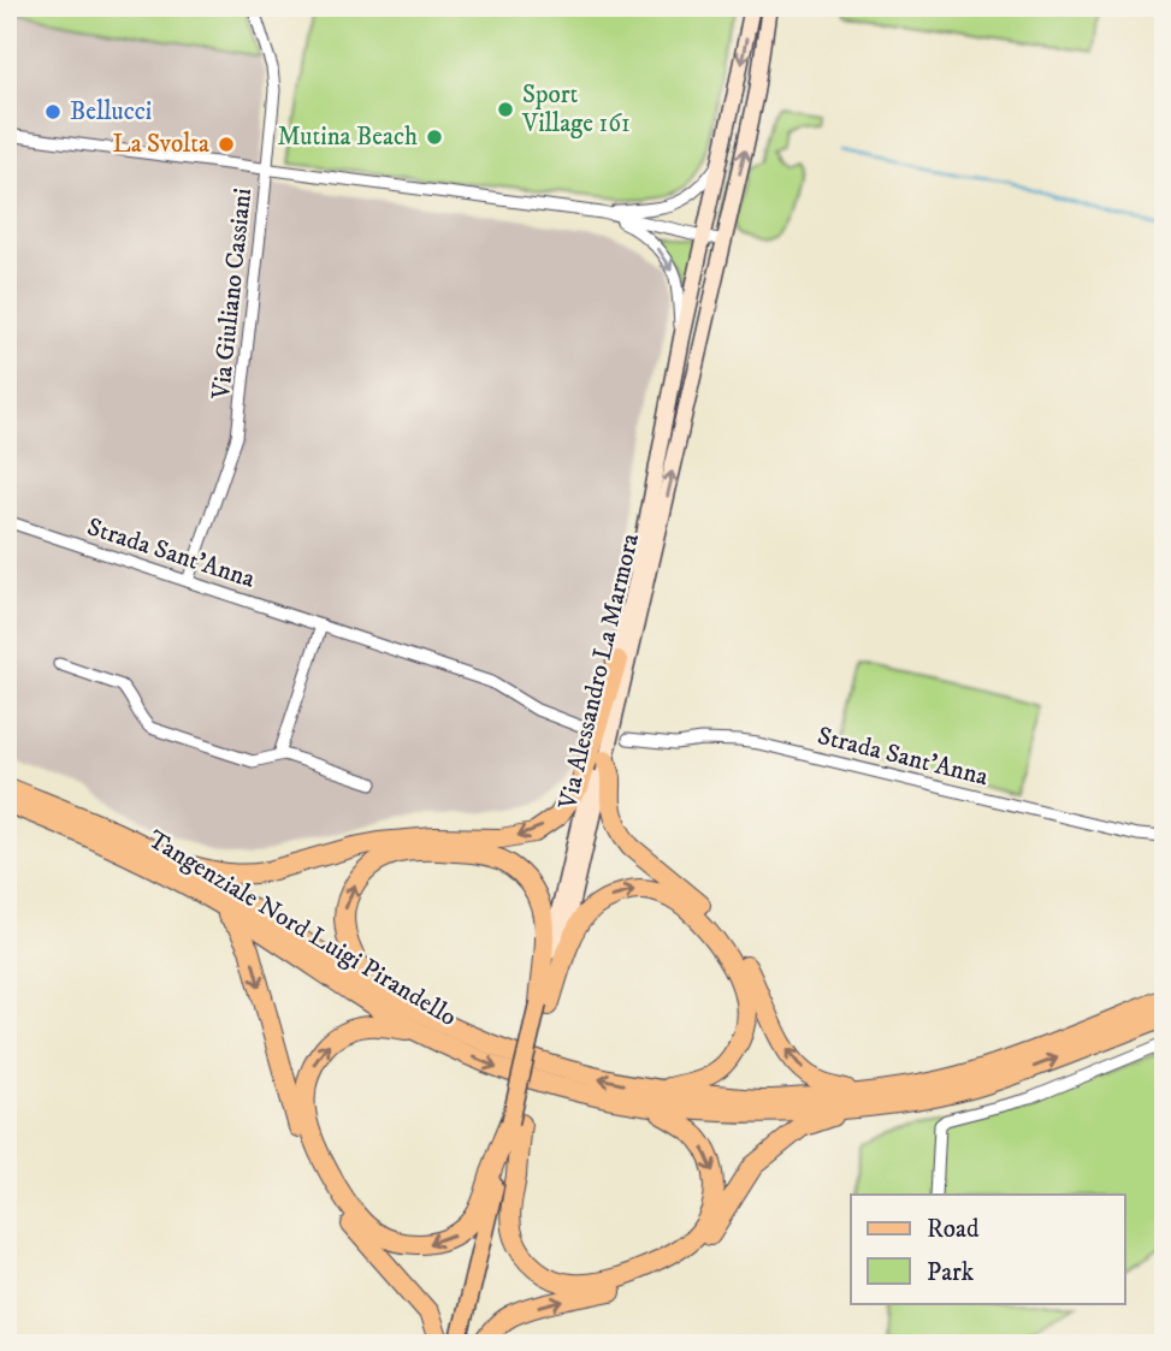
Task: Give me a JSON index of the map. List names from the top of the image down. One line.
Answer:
{"streets":{"highway":["Tangenziale Nord Luigi Pirandello"],"main road":["Via Alessandro La Marmora"],"street":["Via Giuliano Cassiani","Strada Sant'Anna"]},"crossings":[["Via Giuliano Cassiani","Strada Sant'Anna"]],"places":["Sport Village 161","Bellucci","Mutina Beach","La Svolta"],"legend":["Road","Park"]}
